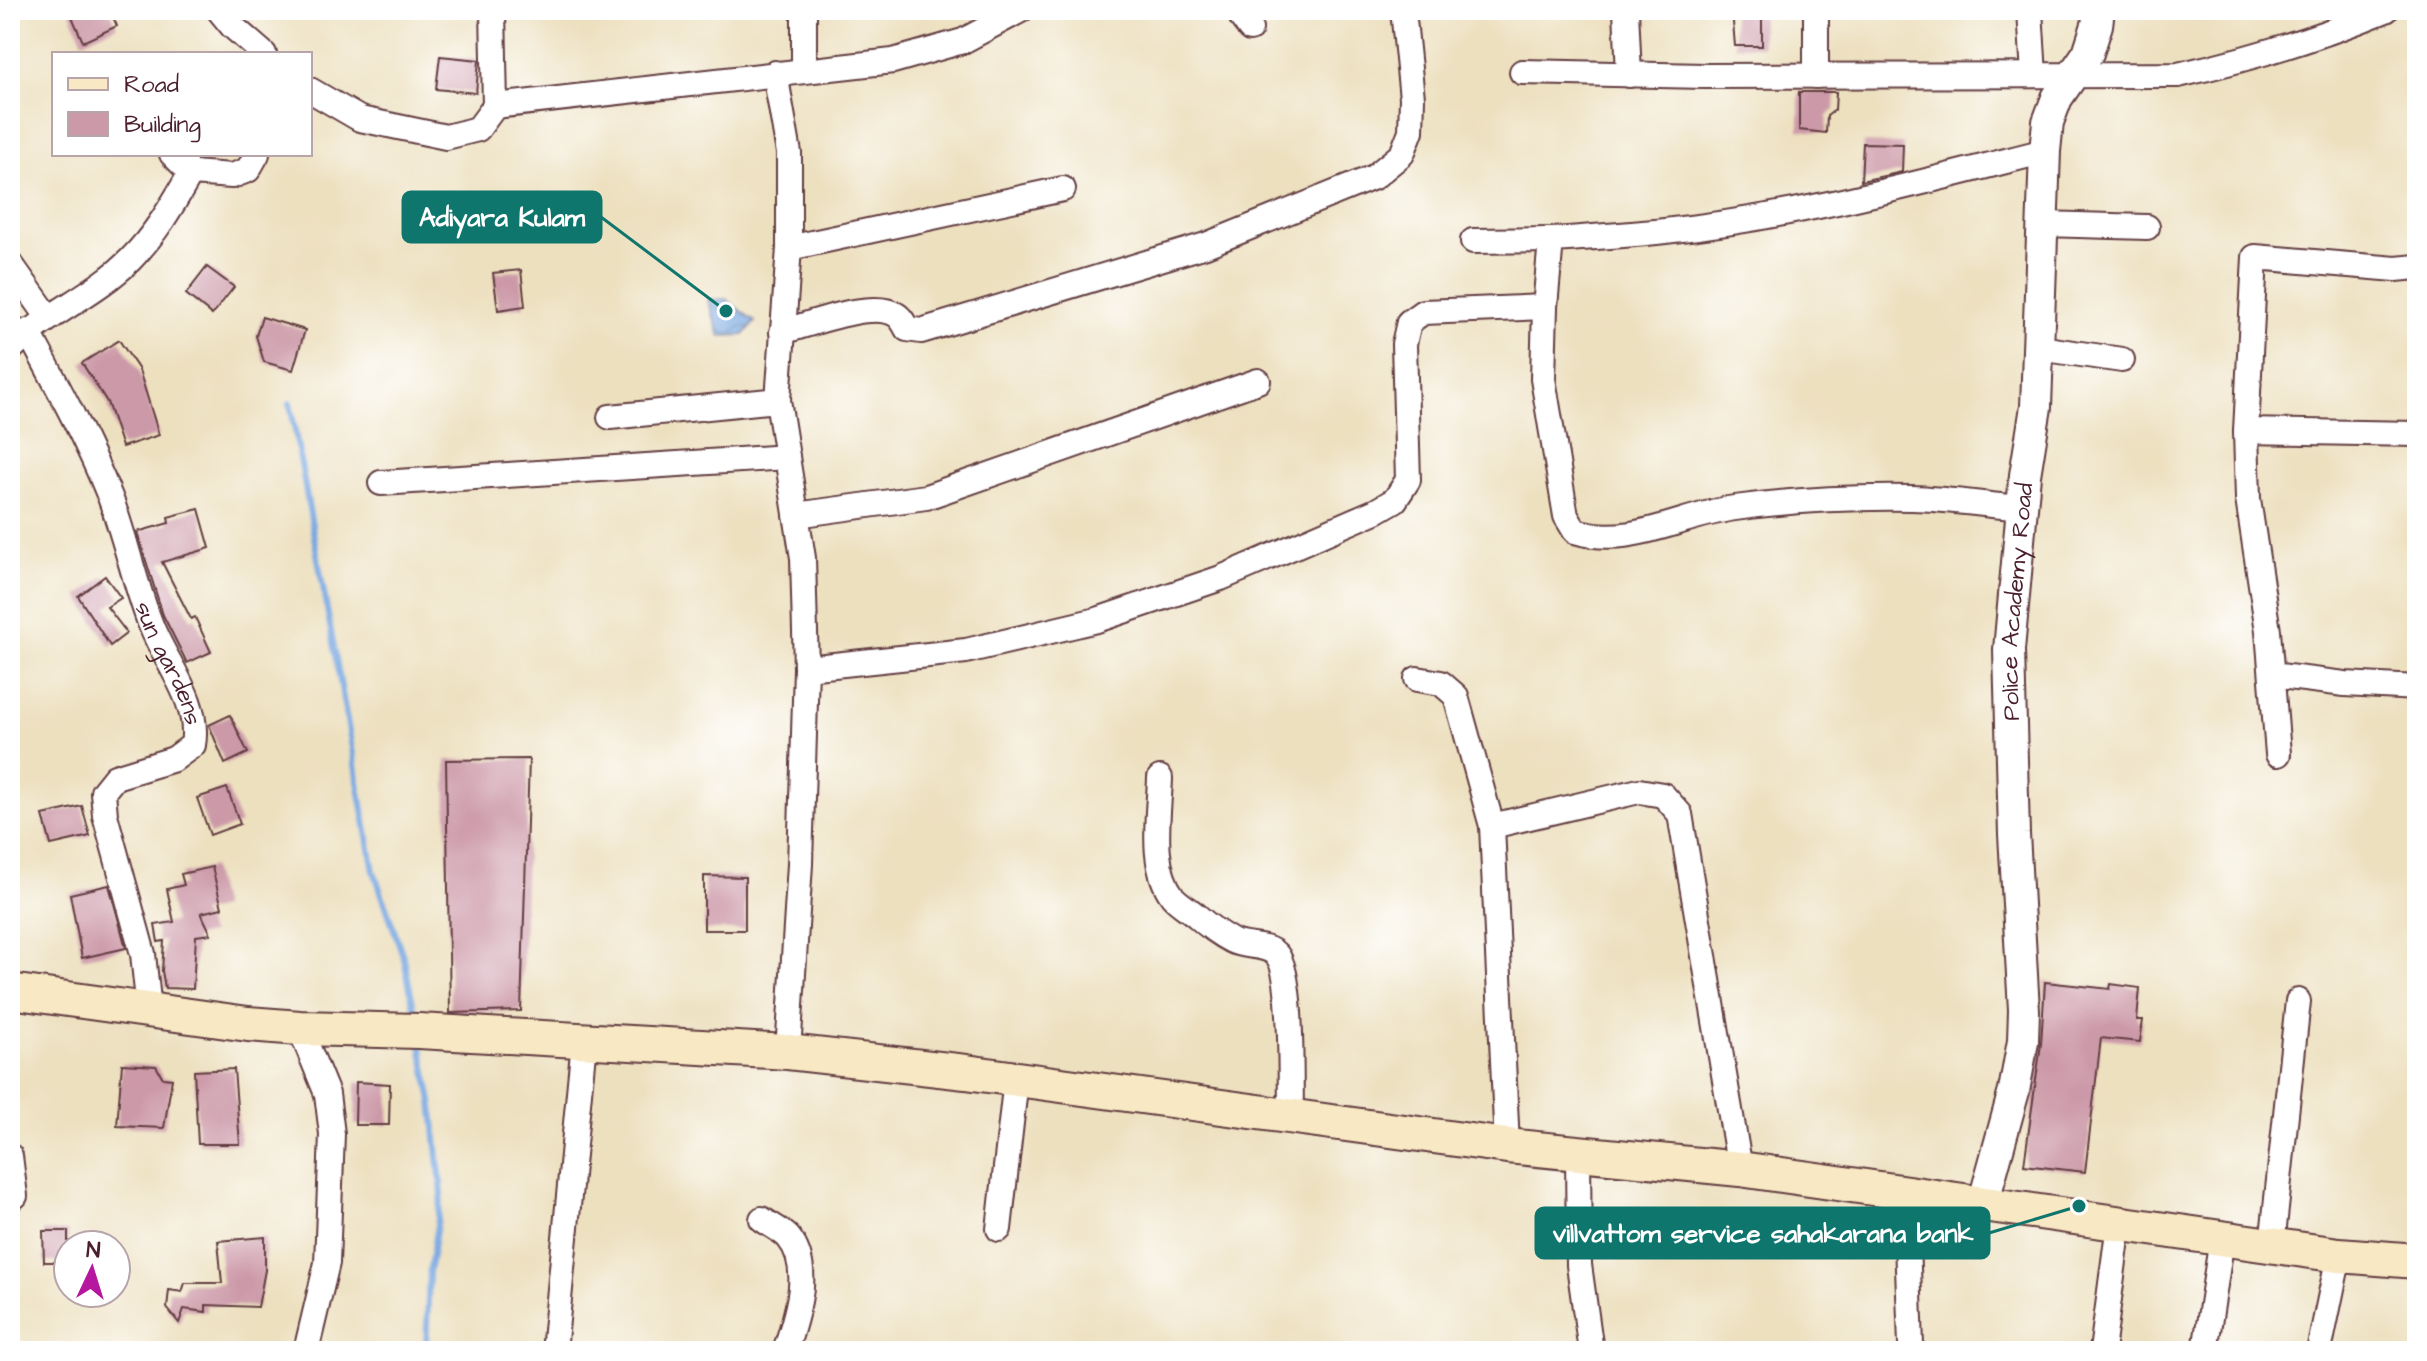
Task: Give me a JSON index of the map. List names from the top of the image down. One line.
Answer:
{"streets":{"street":["Police Academy Road","sun gardens"]},"places":["Adiyara Kulam","villvattom service sahakarana bank"],"legend":["Road","Building"],"north":"top"}
